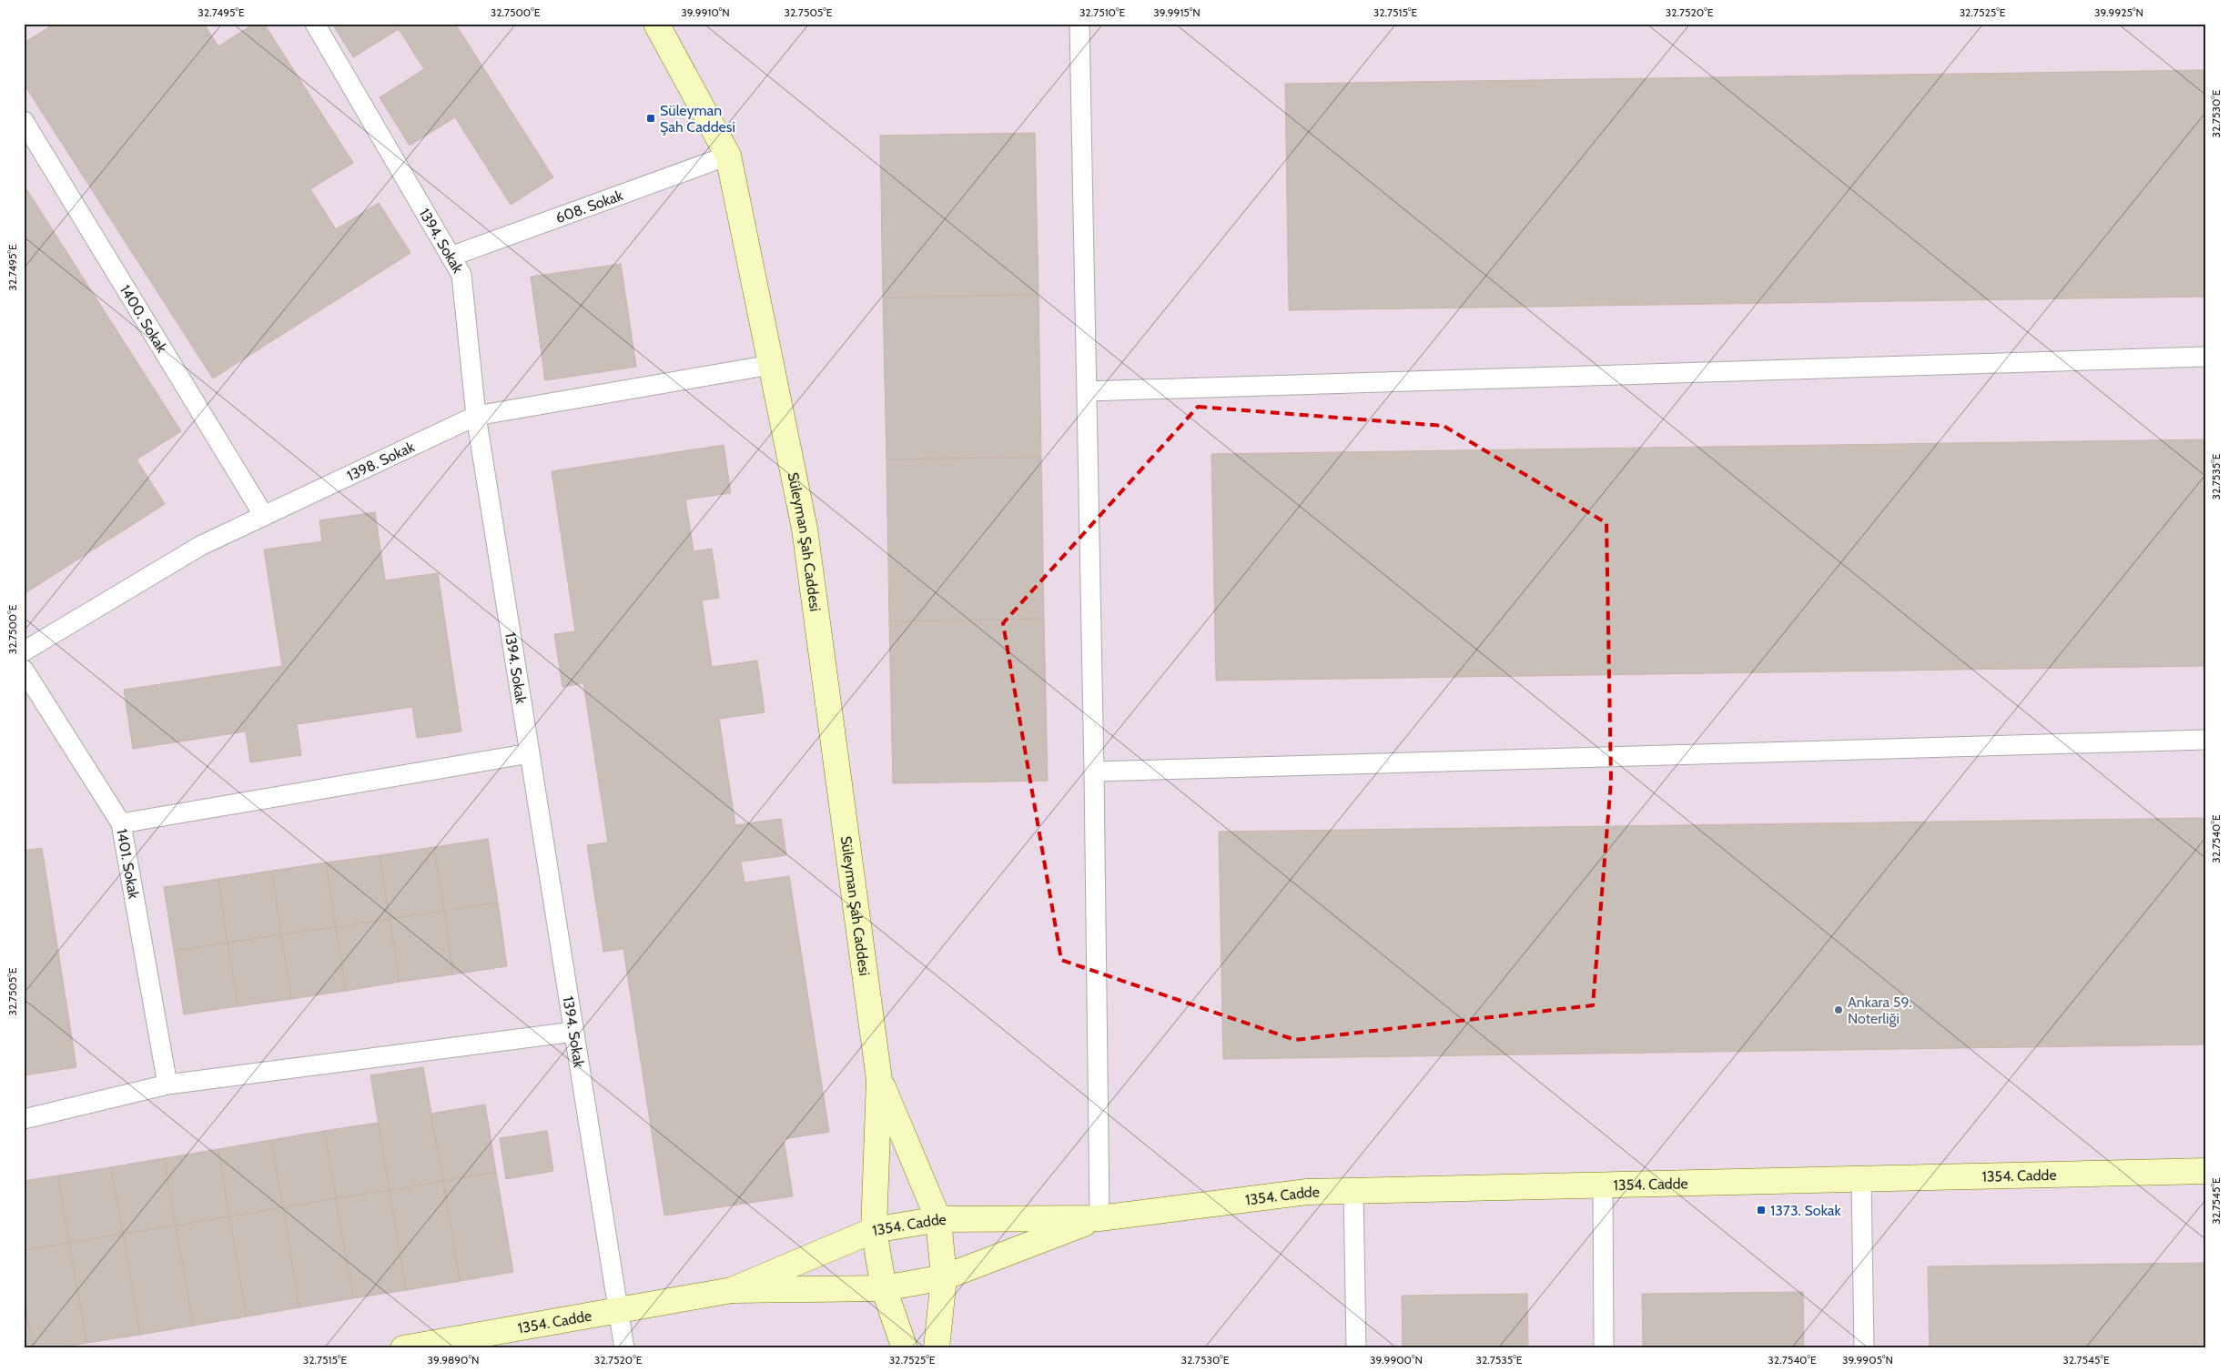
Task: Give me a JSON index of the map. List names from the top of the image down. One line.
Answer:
{"streets":{"main road":["Süleyman Şah Caddesi","1354. Cadde"],"lane":["608. Sokak","1394. Sokak","1400. Sokak","1398. Sokak","1401. Sokak"]},"crossings":[["608. Sokak","1394. Sokak"],["608. Sokak","Süleyman Şah Caddesi"],["1394. Sokak","1398. Sokak"],["1394. Sokak","1354. Cadde"],["1400. Sokak","1398. Sokak"],["1398. Sokak","Süleyman Şah Caddesi"]],"places":{"transit":["Süleyman Şah Caddesi","1373. Sokak"],"other":["Ankara 59. Noterliği"]},"coordinates":["32.7495°E","32.7500°E","39.9910°N","32.7505°E","32.7510°E","39.9915°N","32.7515°E","32.7520°E","32.7525°E","39.9925°N","32.7530°E","32.7535°E","32.7540°E","32.7545°E","39.9890°N","39.9900°N","39.9905°N"]}
